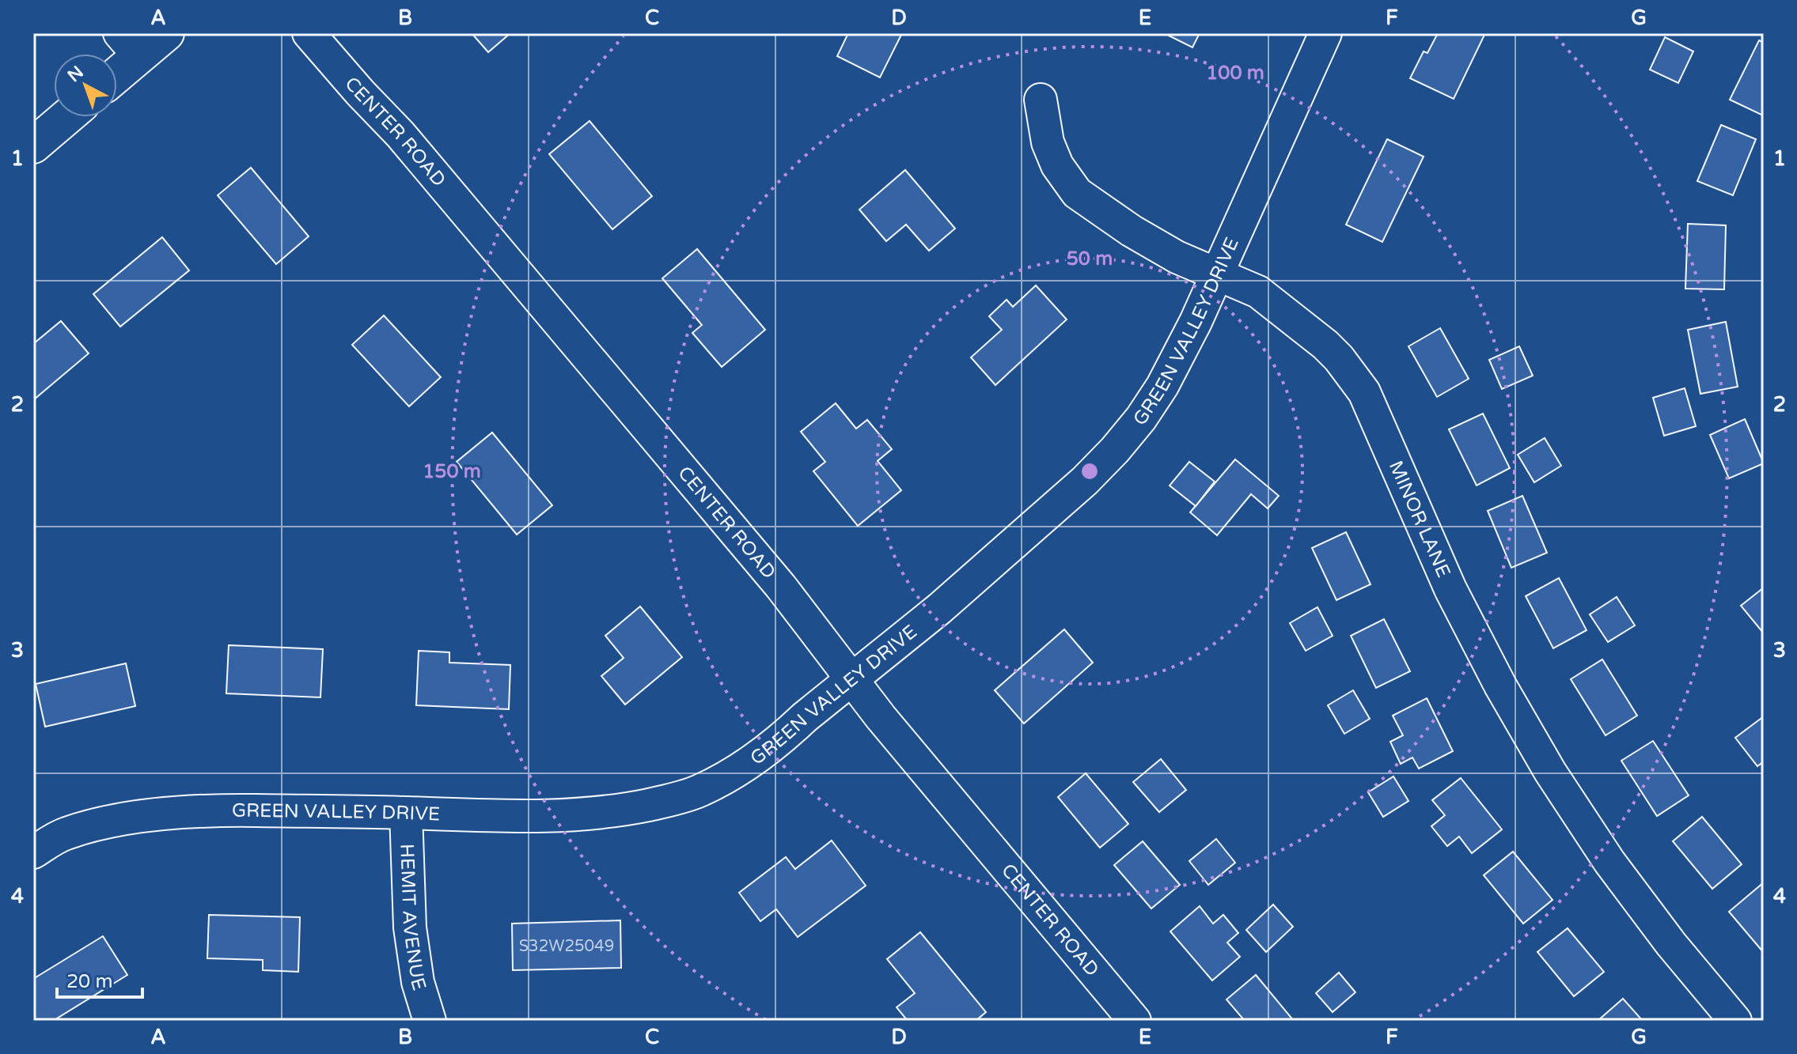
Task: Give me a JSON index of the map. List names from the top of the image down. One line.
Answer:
{"streets":{"street":["CENTER ROAD","GREEN VALLEY DRIVE","MINOR LANE","HEMIT AVENUE"]},"crossings":[["CENTER ROAD","GREEN VALLEY DRIVE"],["GREEN VALLEY DRIVE","MINOR LANE"],["GREEN VALLEY DRIVE","HEMIT AVENUE"]],"house_numbers":["S32W25049"],"scale_bar":"20 m","north":"top left","grid":{"columns":["A","B","C","D","E","F","G"],"rows":["1","2","3","4"]},"rings":["100 m","50 m","150 m"]}
